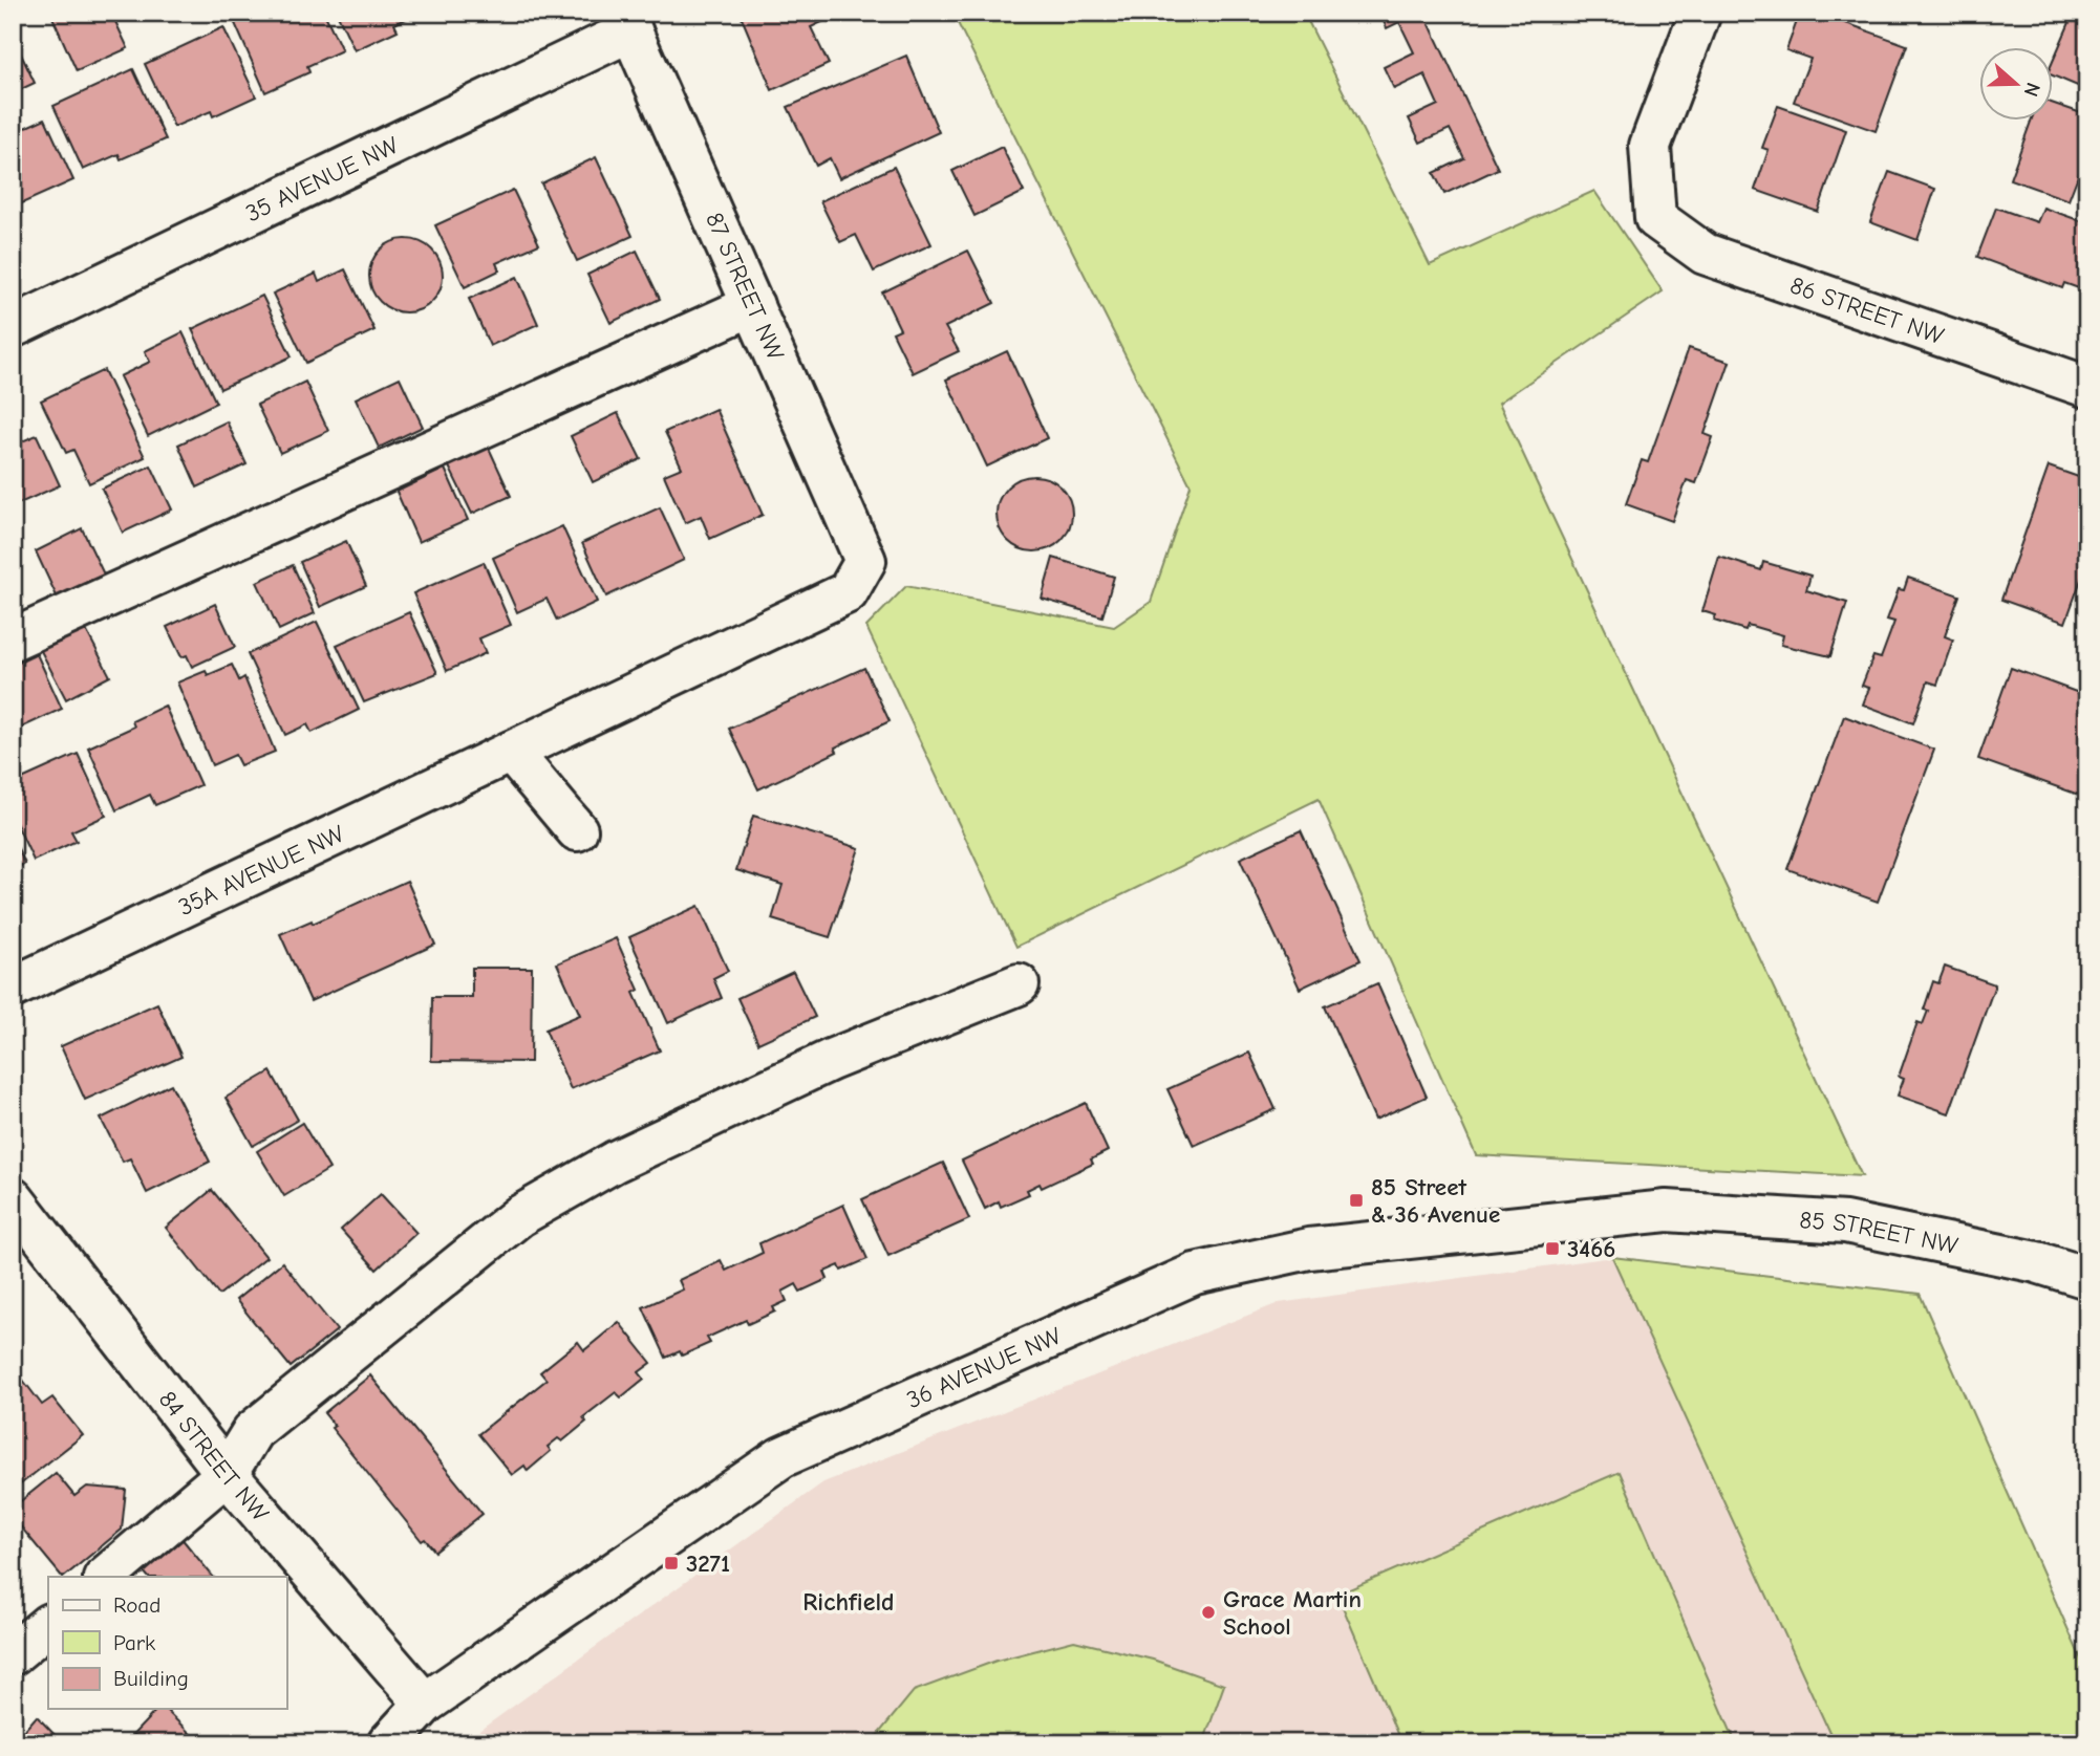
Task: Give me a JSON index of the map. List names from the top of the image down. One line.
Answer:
{"streets":{"street":["35 AVENUE NW","87 STREET NW","86 STREET NW","35A AVENUE NW","85 STREET NW","36 AVENUE NW","84 STREET NW"]},"crossings":[["35 AVENUE NW","87 STREET NW"],["87 STREET NW","35A AVENUE NW"],["85 STREET NW","36 AVENUE NW"],["36 AVENUE NW","84 STREET NW"]],"districts":["Richfield"],"places":{"transit":["85 Street & 36 Avenue","3466","3271"],"other":["Grace Martin School"]},"legend":["Road","Park","Building"],"north":"right"}
